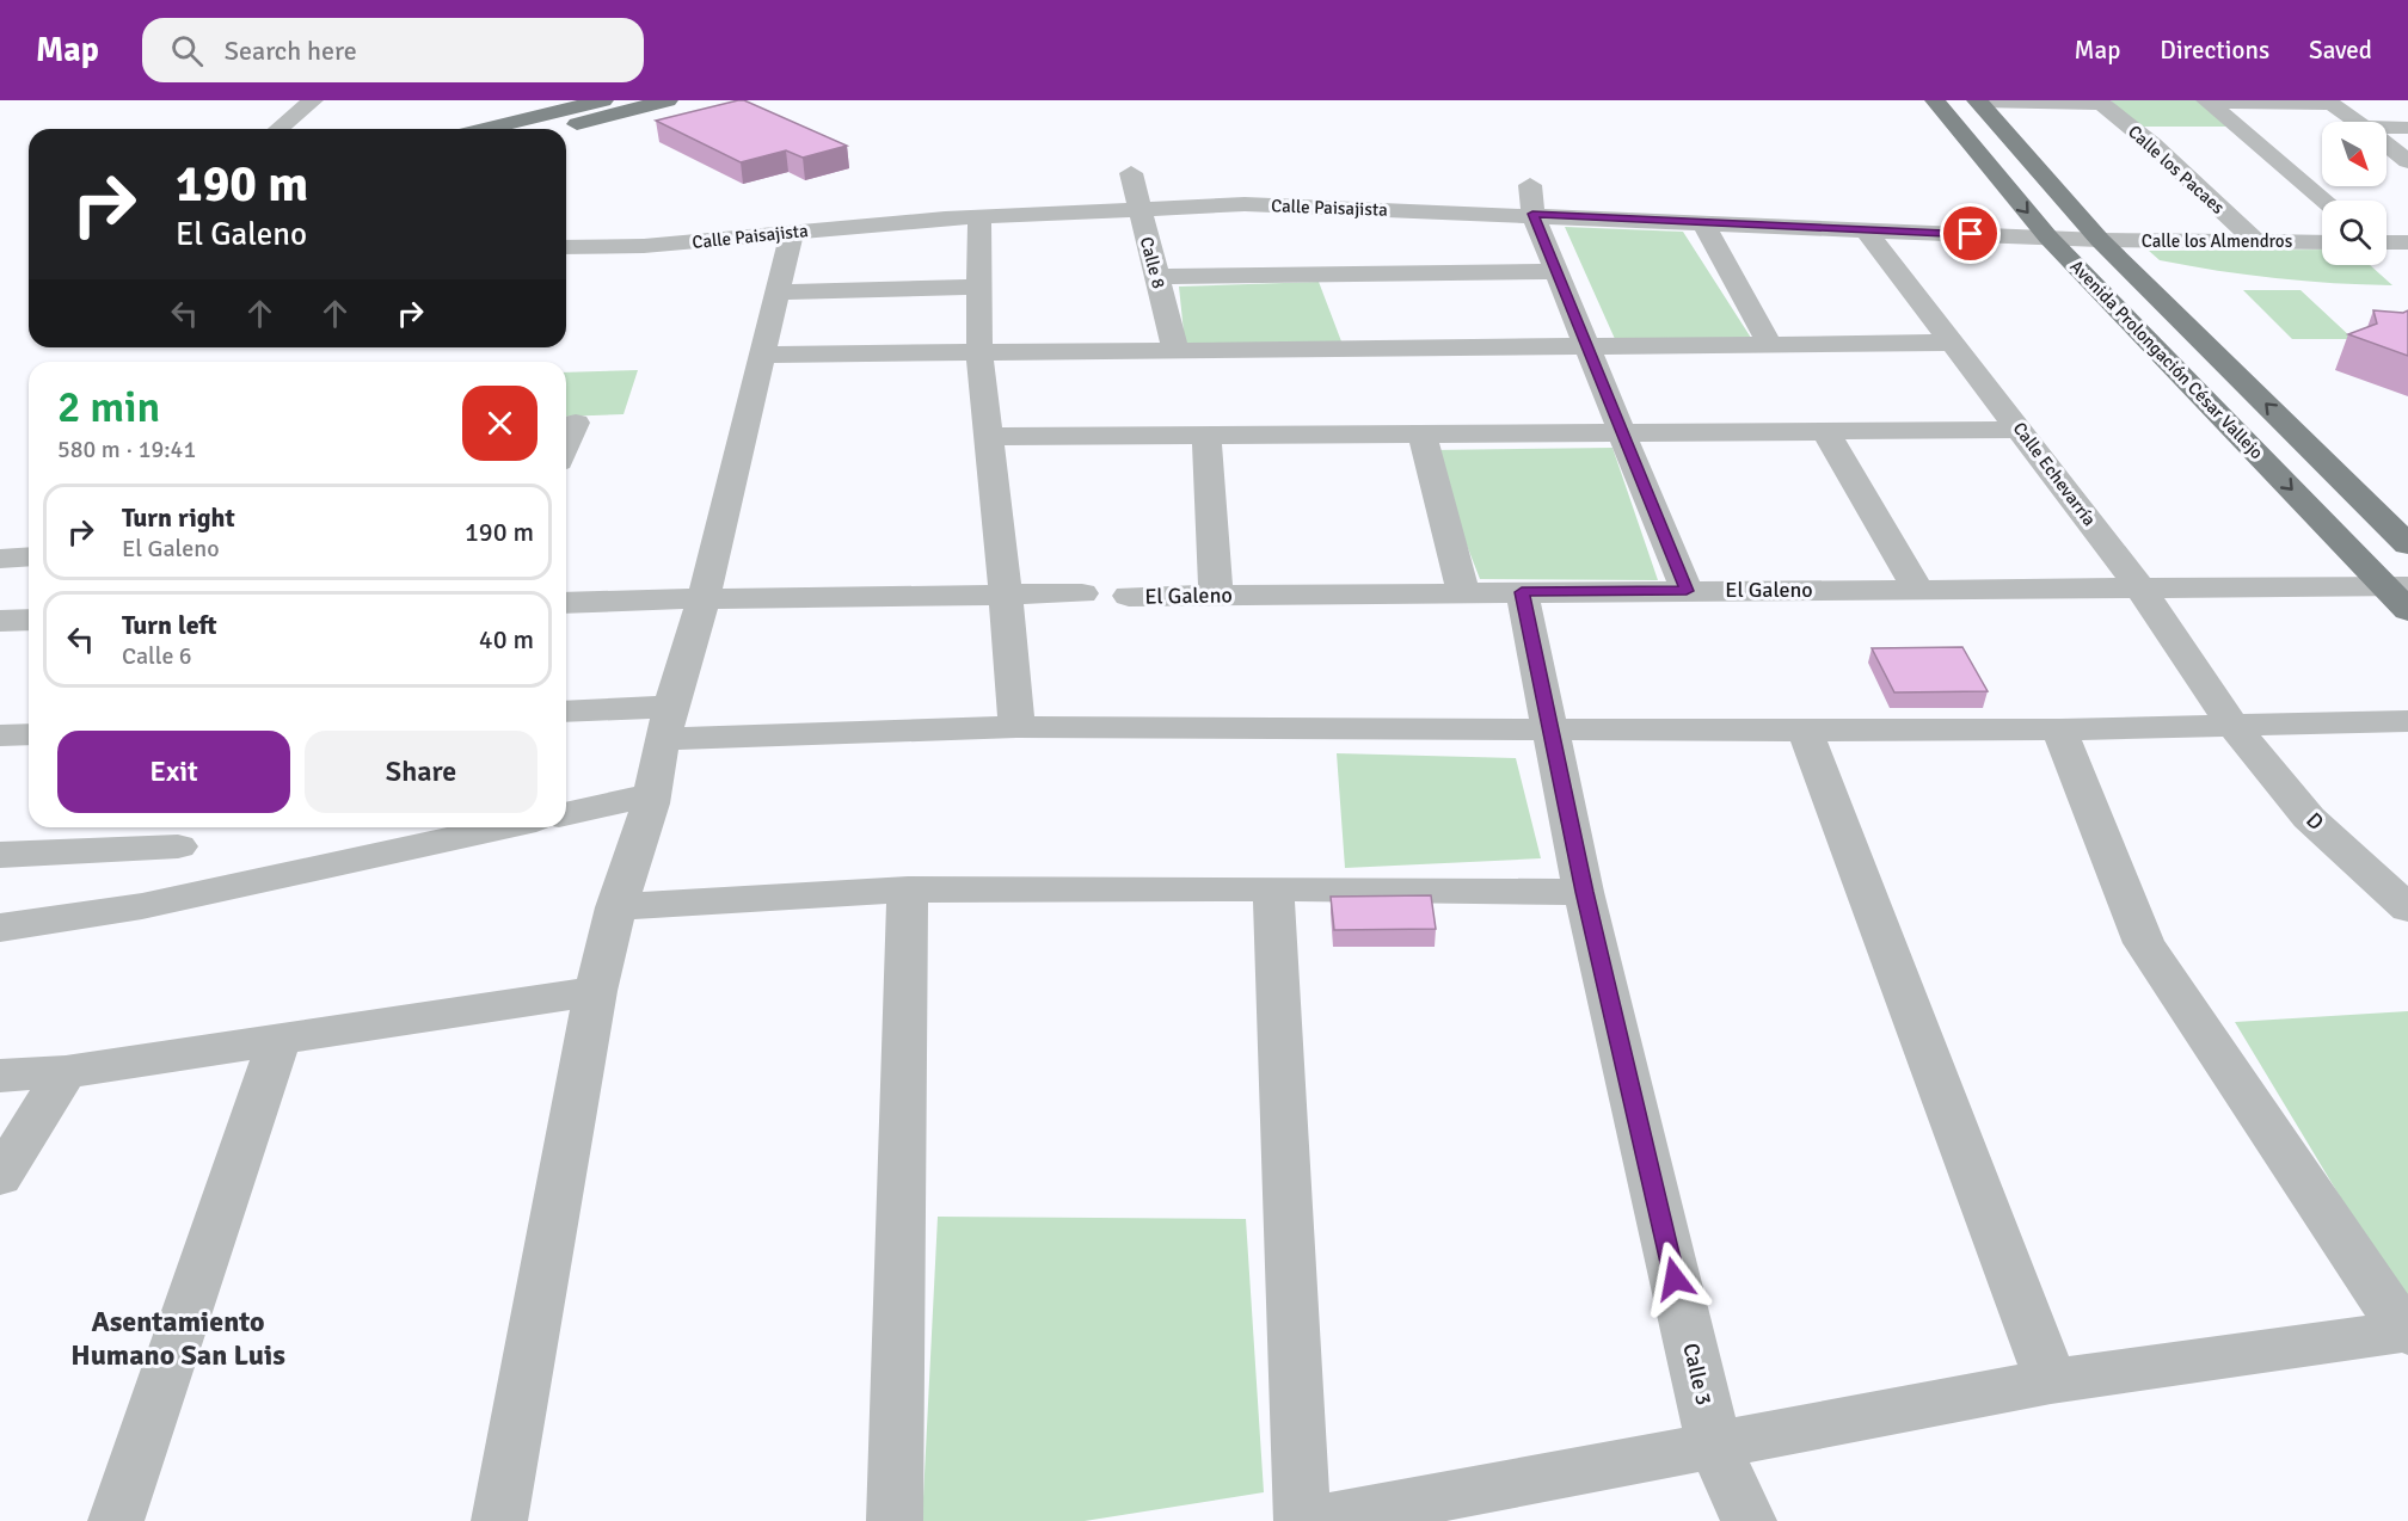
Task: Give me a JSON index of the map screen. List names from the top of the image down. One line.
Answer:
{"streets":{"main road":["Avenida Prolongación César Vallejo"],"street":["Calle los Pacaes","Calle Paisajista","Calle los Almendros","Calle 8","Calle Echevarría","El Galeno","D","Calle 3"]},"crossings":[["Calle los Pacaes","Calle los Almendros"],["Calle Paisajista","Calle los Almendros"],["Calle Paisajista","Calle 8"],["Calle Paisajista","Avenida Prolongación César Vallejo"],["Calle Paisajista","Calle Echevarría"],["Calle los Almendros","Avenida Prolongación César Vallejo"],["Avenida Prolongación César Vallejo","El Galeno"],["Calle Echevarría","El Galeno"],["Calle Echevarría","D"],["El Galeno","Calle 3"]],"districts":["Asentamiento Humano San Luis"],"north":"bottom right","page":{"header":"Map","search":"Search here","nav":["Map","Directions","Saved"],"turn":["190 m","El Galeno"],"heading":["2 min","580 m · 19:41"],"list":[{"name":"Turn right","note":"El Galeno","value":"190 m"},{"name":"Turn left","note":"Calle 6","value":"40 m"}],"buttons":["Exit","Share"]}}
